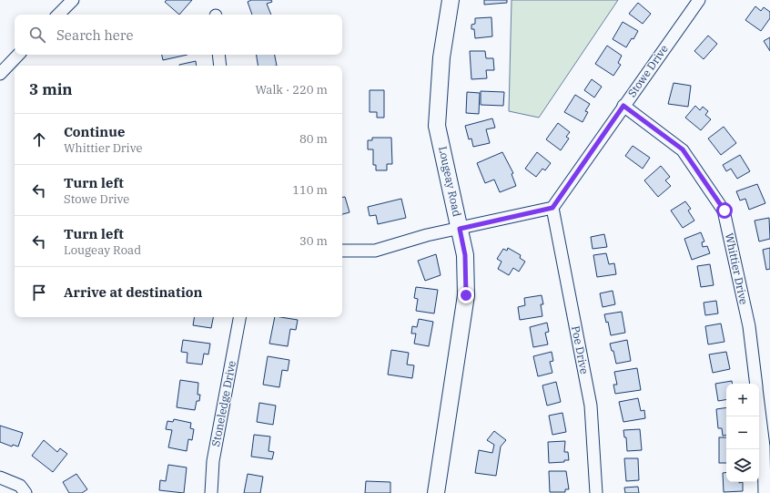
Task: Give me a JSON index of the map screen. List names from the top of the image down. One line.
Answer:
{"streets":{"street":["Stowe Drive","Lougeay Road","Whittier Drive","Poe Drive","Stoneledge Drive"]},"crossings":[["Stowe Drive","Whittier Drive"],["Stowe Drive","Poe Drive"]],"page":{"search":"Search here","heading":["3 min","Walk · 220 m"],"list":[["Continue","Whittier Drive","80 m"],["Turn left","Stowe Drive","110 m"],["Turn left","Lougeay Road","30 m"],"Arrive at destination"],"map_buttons":["+","−"]}}
